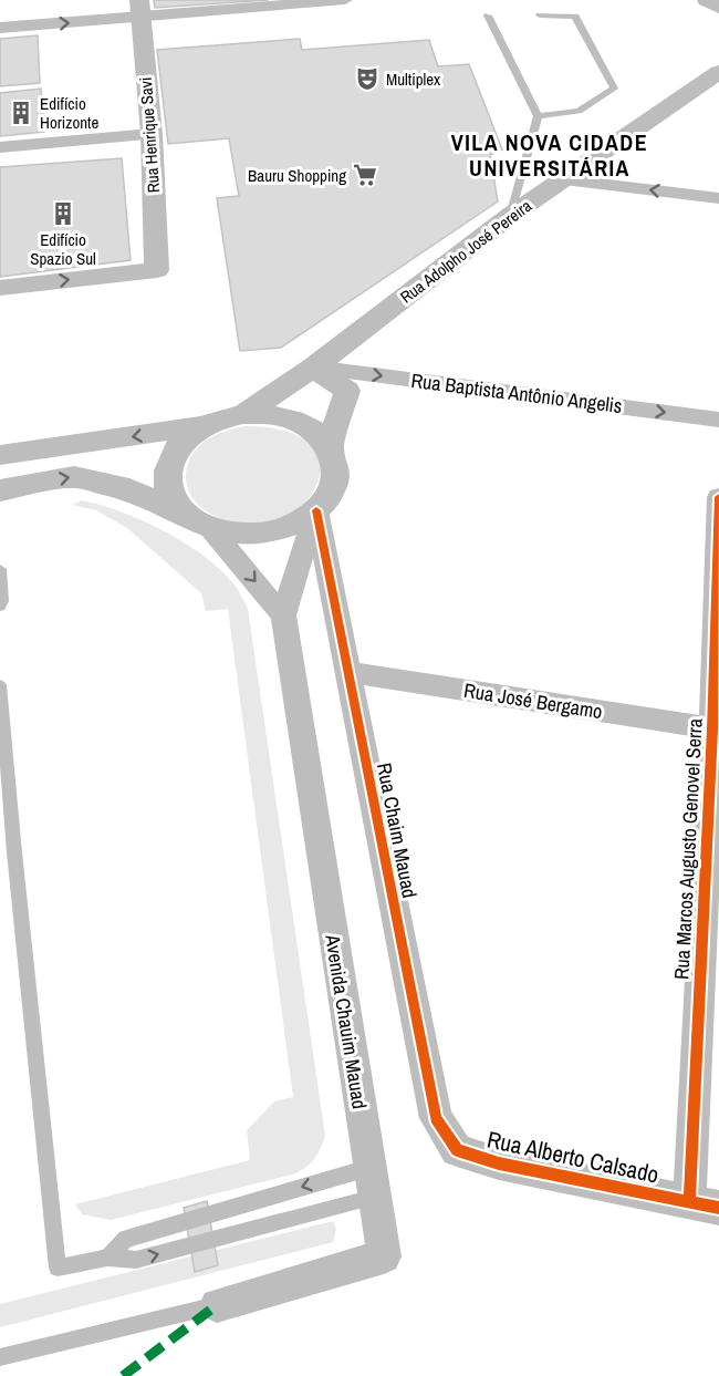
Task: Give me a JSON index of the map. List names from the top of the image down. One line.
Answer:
{"streets":{"street":["Rua Henrique Savi","Rua Adolpho José Pereira","Rua Baptista Antônio Angelis","Rua José Bergamo","Rua Chaim Mauad","Rua Marcos Augusto Genovel Serra","Avenida Chauim Mauad","Rua Alberto Calsado"]},"crossings":[["Rua Adolpho José Pereira","Rua Baptista Antônio Angelis"],["Rua Adolpho José Pereira","Rua Chaim Mauad"],["Rua Adolpho José Pereira","Avenida Chauim Mauad"],["Rua José Bergamo","Rua Chaim Mauad"],["Rua José Bergamo","Rua Marcos Augusto Genovel Serra"],["Rua Chaim Mauad","Avenida Chauim Mauad"],["Rua Chaim Mauad","Rua Alberto Calsado"],["Rua Marcos Augusto Genovel Serra","Rua Alberto Calsado"]],"districts":["VILA NOVA CIDADE UNIVERSITÁRIA"],"places":{"theatre":["Multiplex"],"building":["Edifício Horizonte","Edifício Spazio Sul"],"supermarket":["Bauru Shopping"]}}
